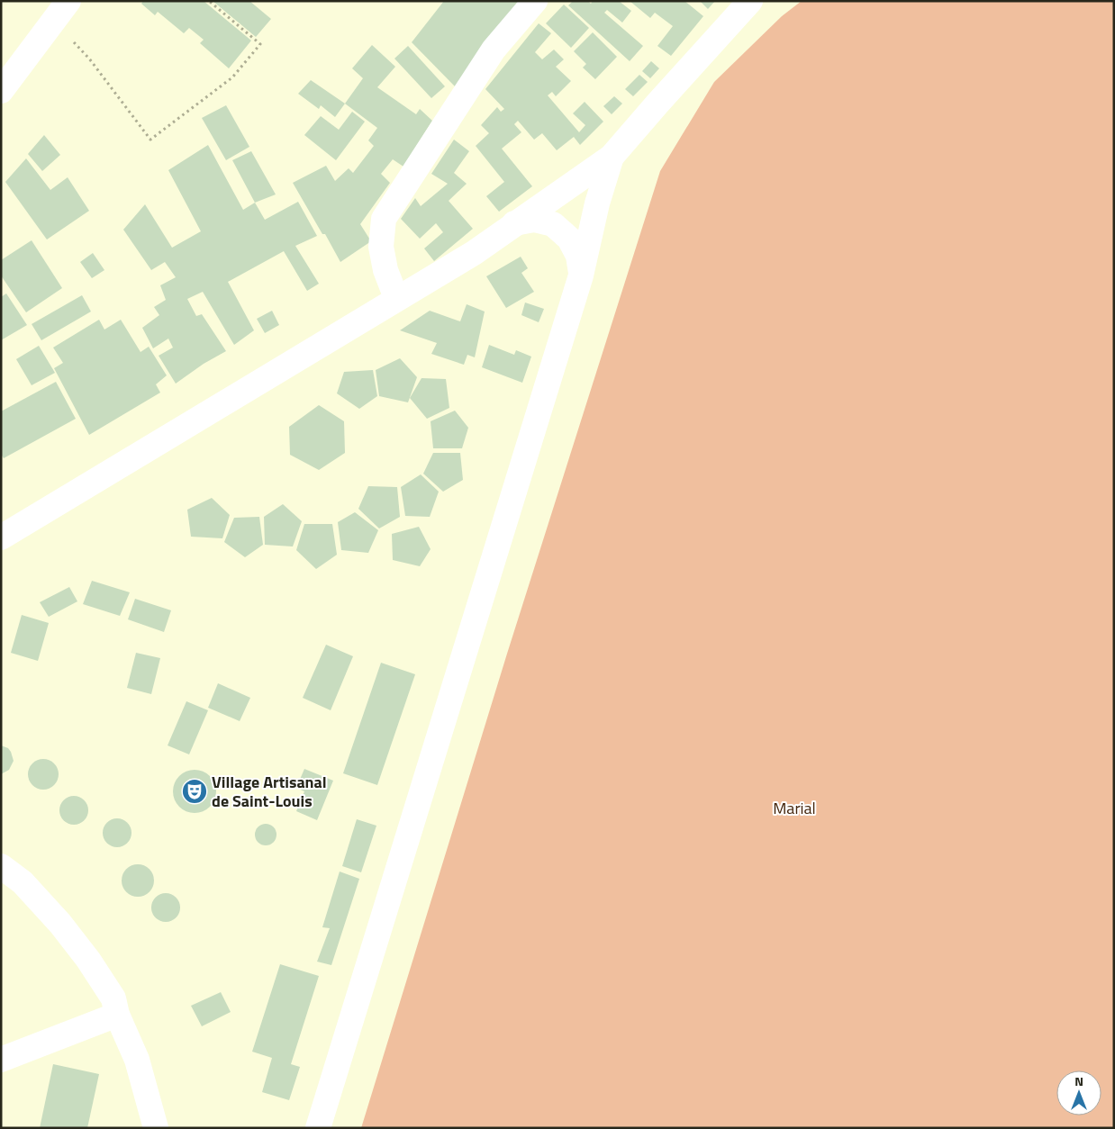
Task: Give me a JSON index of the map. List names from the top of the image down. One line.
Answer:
{"parks":["Marial"],"places":{"theatre":["Village Artisanal de Saint-Louis"]},"north":"top"}
